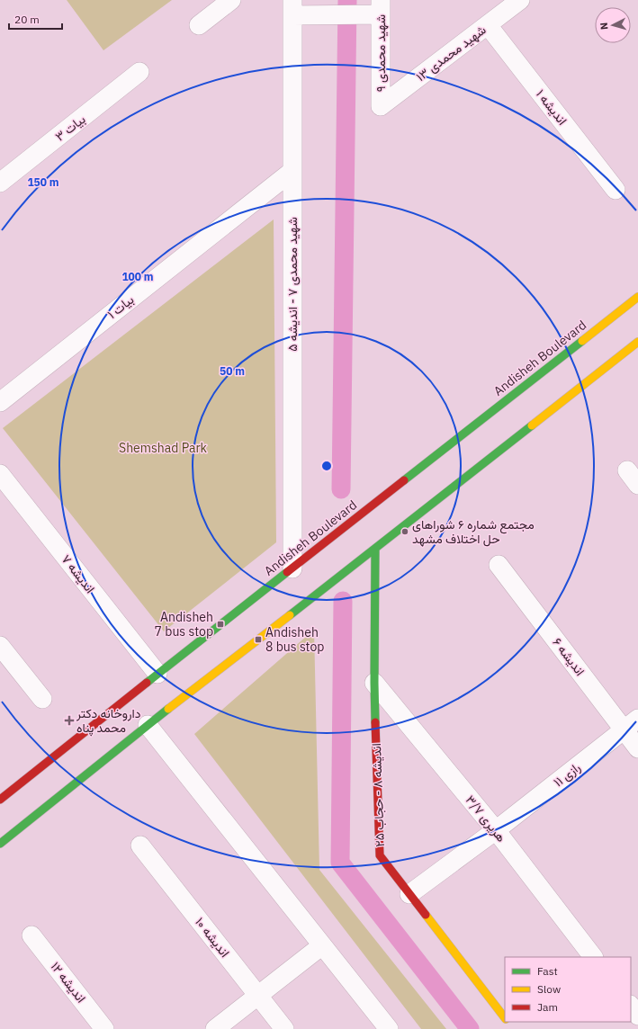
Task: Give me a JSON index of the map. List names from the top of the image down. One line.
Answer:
{"streets":{"main road":["Andisheh Boulevard","اندیشه ۸ - حجاب ۲۵"],"street":["شهید محمدی ۹","شهید محمدی ۱۳","اندیشه ۱","بیات ۳","شهید محمدی ۷ - اندیشه ۵","بیات ۱","اندیشه ۷","اندیشه ۶","رازی ۱۱","هریری ۳/۷","اندیشه ۱۰","اندیشه ۱۲"]},"crossings":[["شهید محمدی ۹","شهید محمدی ۱۳"],["شهید محمدی ۱۳","اندیشه ۱"],["شهید محمدی ۷ - اندیشه ۵","بیات ۱"],["شهید محمدی ۷ - اندیشه ۵","Andisheh Boulevard"],["Andisheh Boulevard","اندیشه ۷"],["اندیشه ۶","رازی ۱۱"],["رازی ۱۱","اندیشه ۸ - حجاب ۲۵"],["رازی ۱۱","هریری ۳/۷"],["اندیشه ۸ - حجاب ۲۵","هریری ۳/۷"]],"parks":["Shemshad Park"],"places":{"other":["مجتمع شماره ۶ شوراهای حل اختلاف مشهد"],"transit":["Andisheh 7 bus stop","Andisheh 8 bus stop"],"health":["داروخانه دکتر محمد پناه"]},"legend":["Fast","Slow","Jam"],"scale_bar":"20 m","north":"left","rings":["150 m","100 m","50 m"]}
